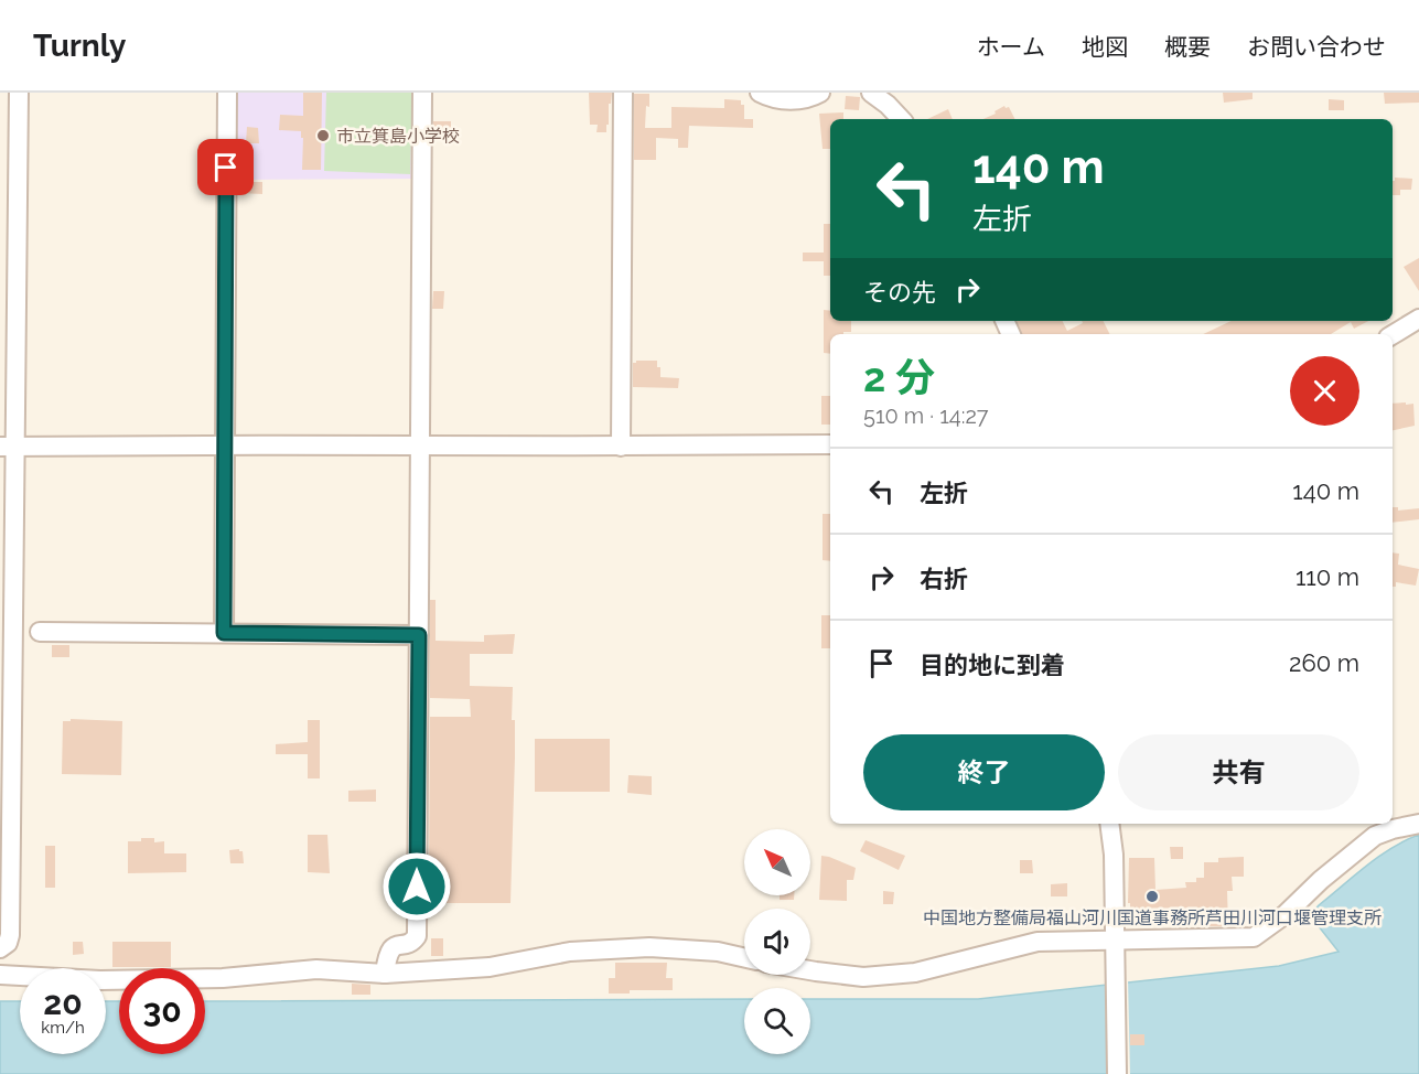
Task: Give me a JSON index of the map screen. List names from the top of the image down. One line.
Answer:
{"places":["市立箕島小学校","中国地方整備局福山河川国道事務所芦田川河口堰管理支所"],"north":"top left","page":{"header":"Turnly","nav":["ホーム","地図","概要","お問い合わせ"],"turn":["140 m","左折"],"then":"その先","heading":["2 分","510 m · 14:27"],"list":[{"name":"左折","value":"140 m"},{"name":"右折","value":"110 m"},{"name":"目的地に到着","value":"260 m"}],"buttons":["終了","共有"],"speed":"20 km/h","limit":"30"}}
